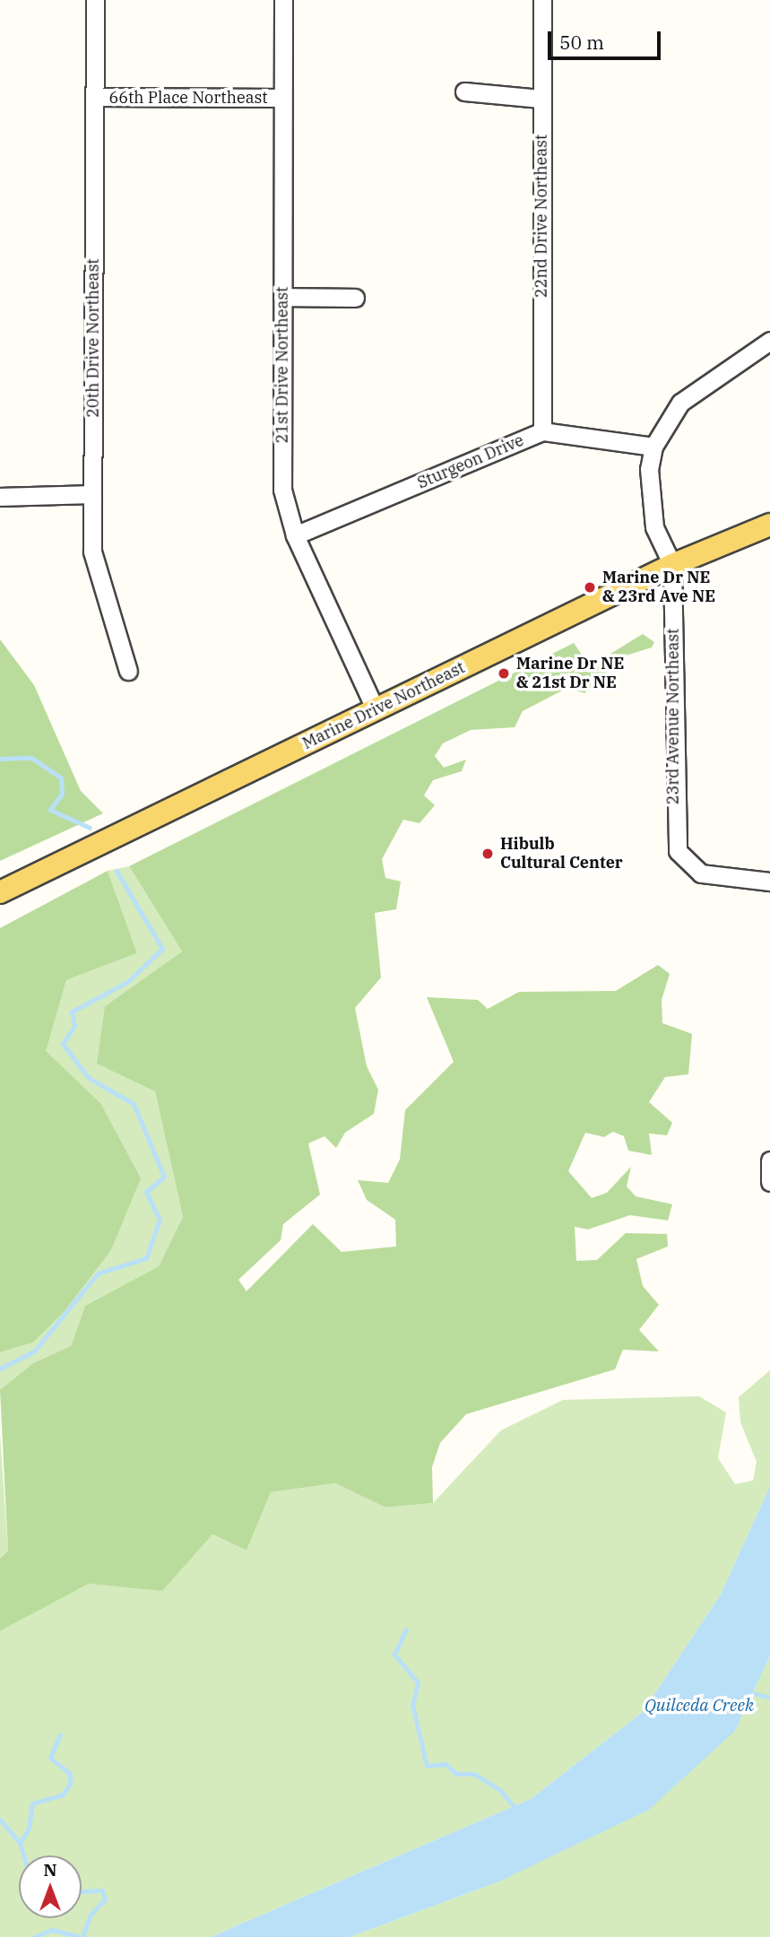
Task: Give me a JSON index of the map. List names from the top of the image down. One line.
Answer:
{"streets":{"main road":["Marine Drive Northeast"],"street":["66th Place Northeast","22nd Drive Northeast","20th Drive Northeast","21st Drive Northeast","Sturgeon Drive","23rd Avenue Northeast"]},"crossings":[["66th Place Northeast","20th Drive Northeast"],["66th Place Northeast","21st Drive Northeast"],["22nd Drive Northeast","Sturgeon Drive"],["21st Drive Northeast","Sturgeon Drive"],["21st Drive Northeast","Marine Drive Northeast"],["Sturgeon Drive","23rd Avenue Northeast"],["Marine Drive Northeast","23rd Avenue Northeast"]],"water":["Quilceda Creek"],"places":["Marine Dr NE & 23rd Ave NE","Marine Dr NE & 21st Dr NE","Hibulb Cultural Center"],"scale_bar":"50 m","north":"top"}
